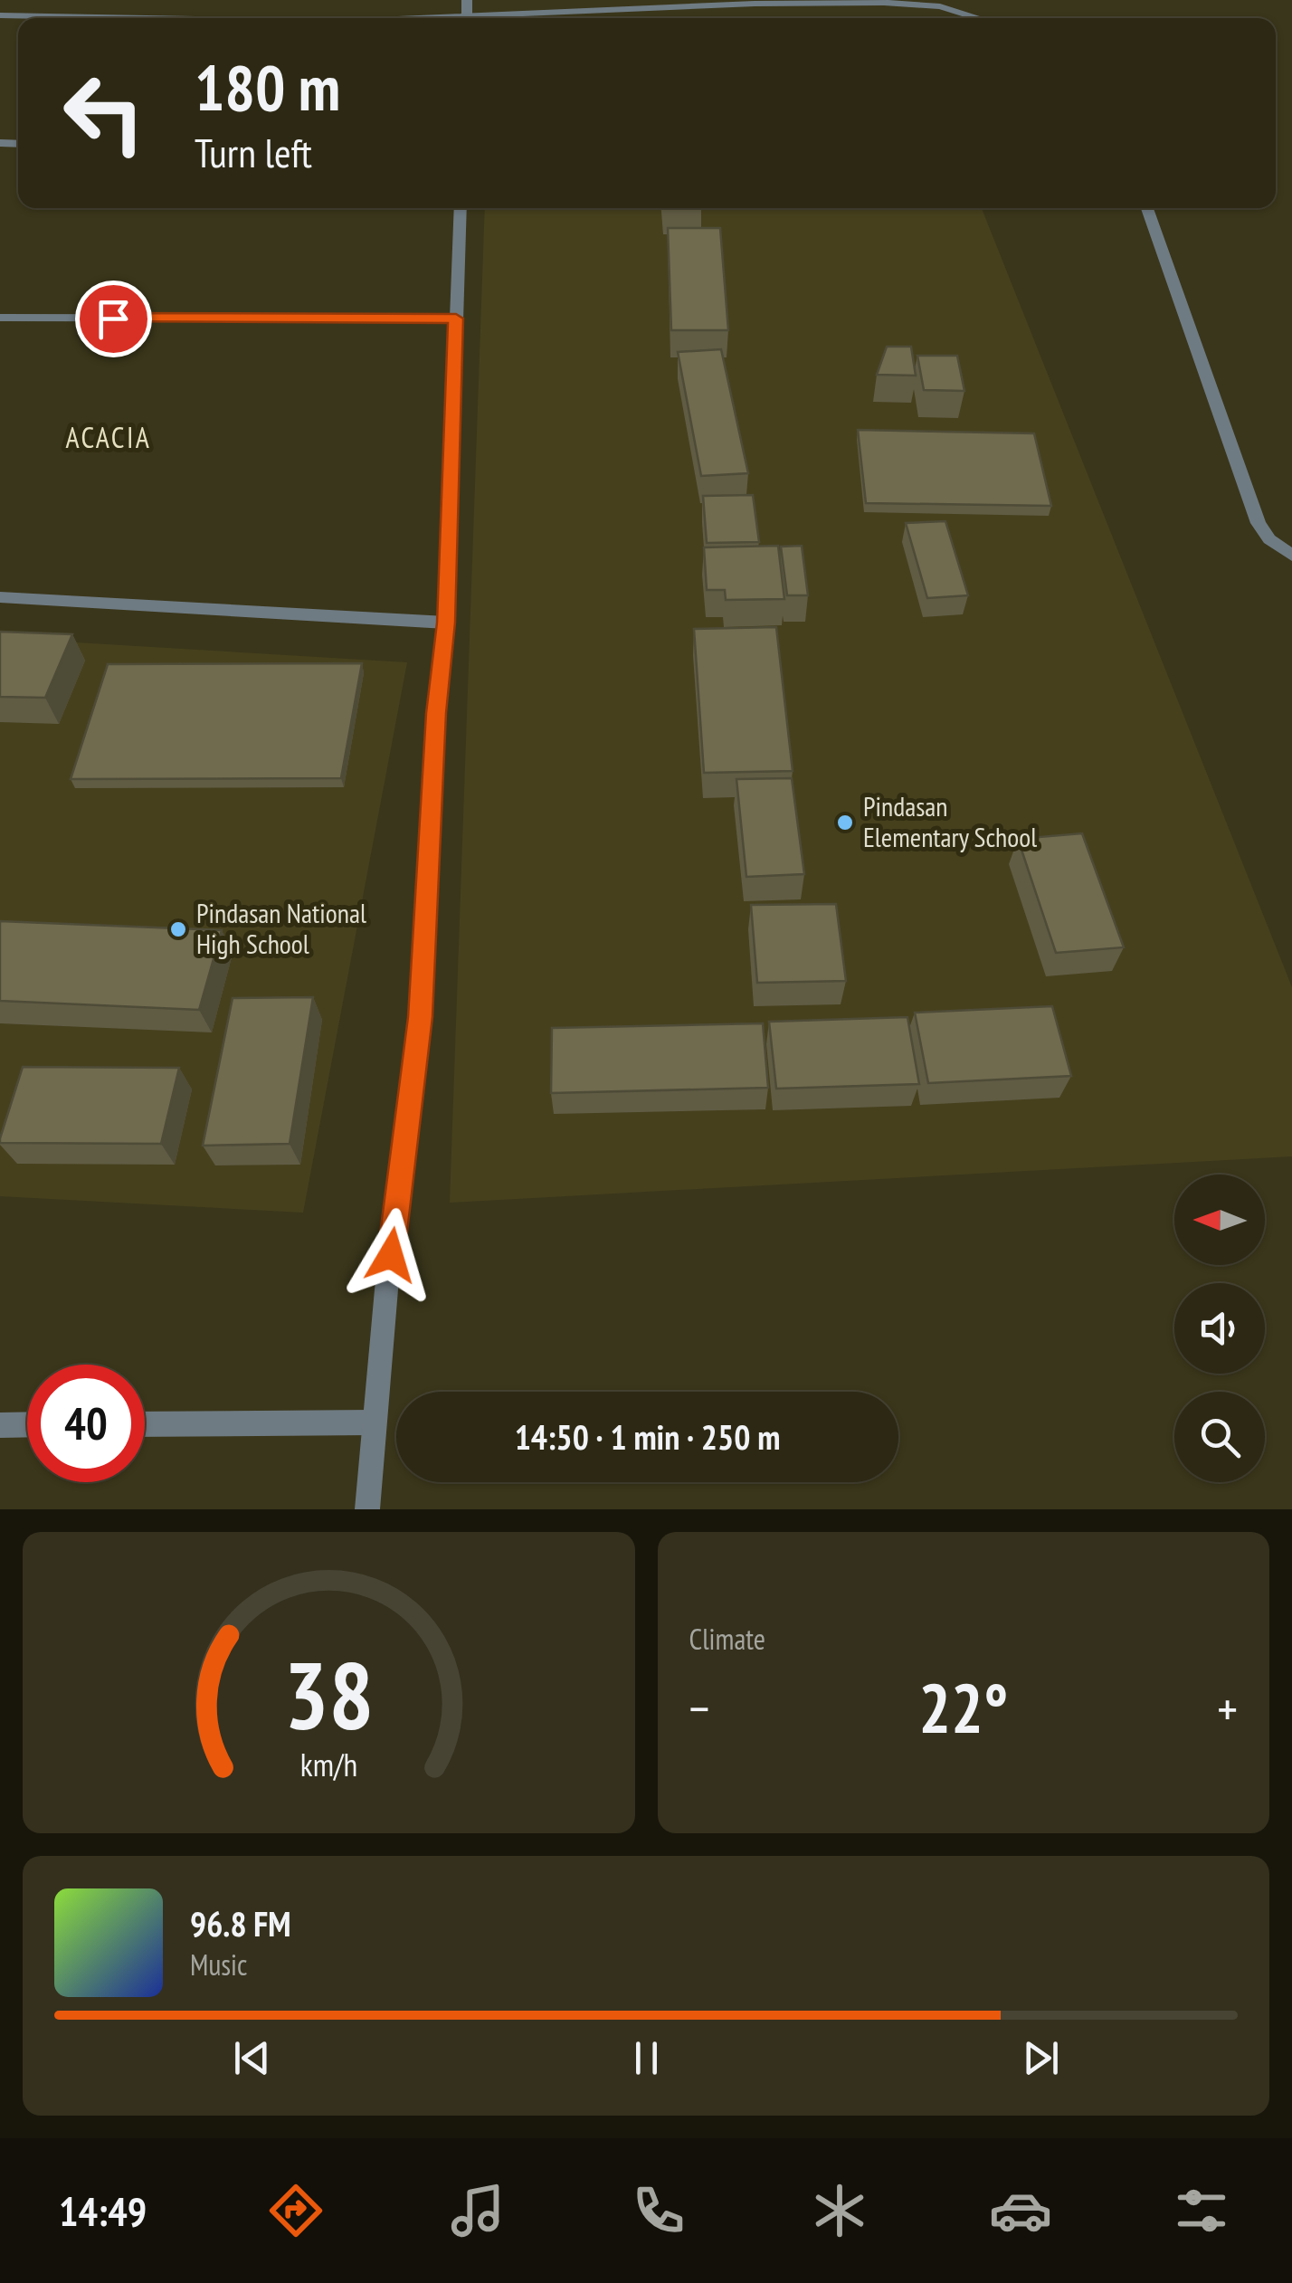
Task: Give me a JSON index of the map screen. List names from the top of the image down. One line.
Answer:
{"districts":["ACACIA"],"places":["Pindasan Elementary School","Pindasan National High School"],"north":"left","page":{"turn":["180 m","Turn left"],"limit":"40","trip":"14:50 · 1 min · 250 m","tile":"Climate","heat":["−","22°","+"],"song":["96.8 FM","Music"],"tabs":"14:49","gauge":["38","km/h"]}}
